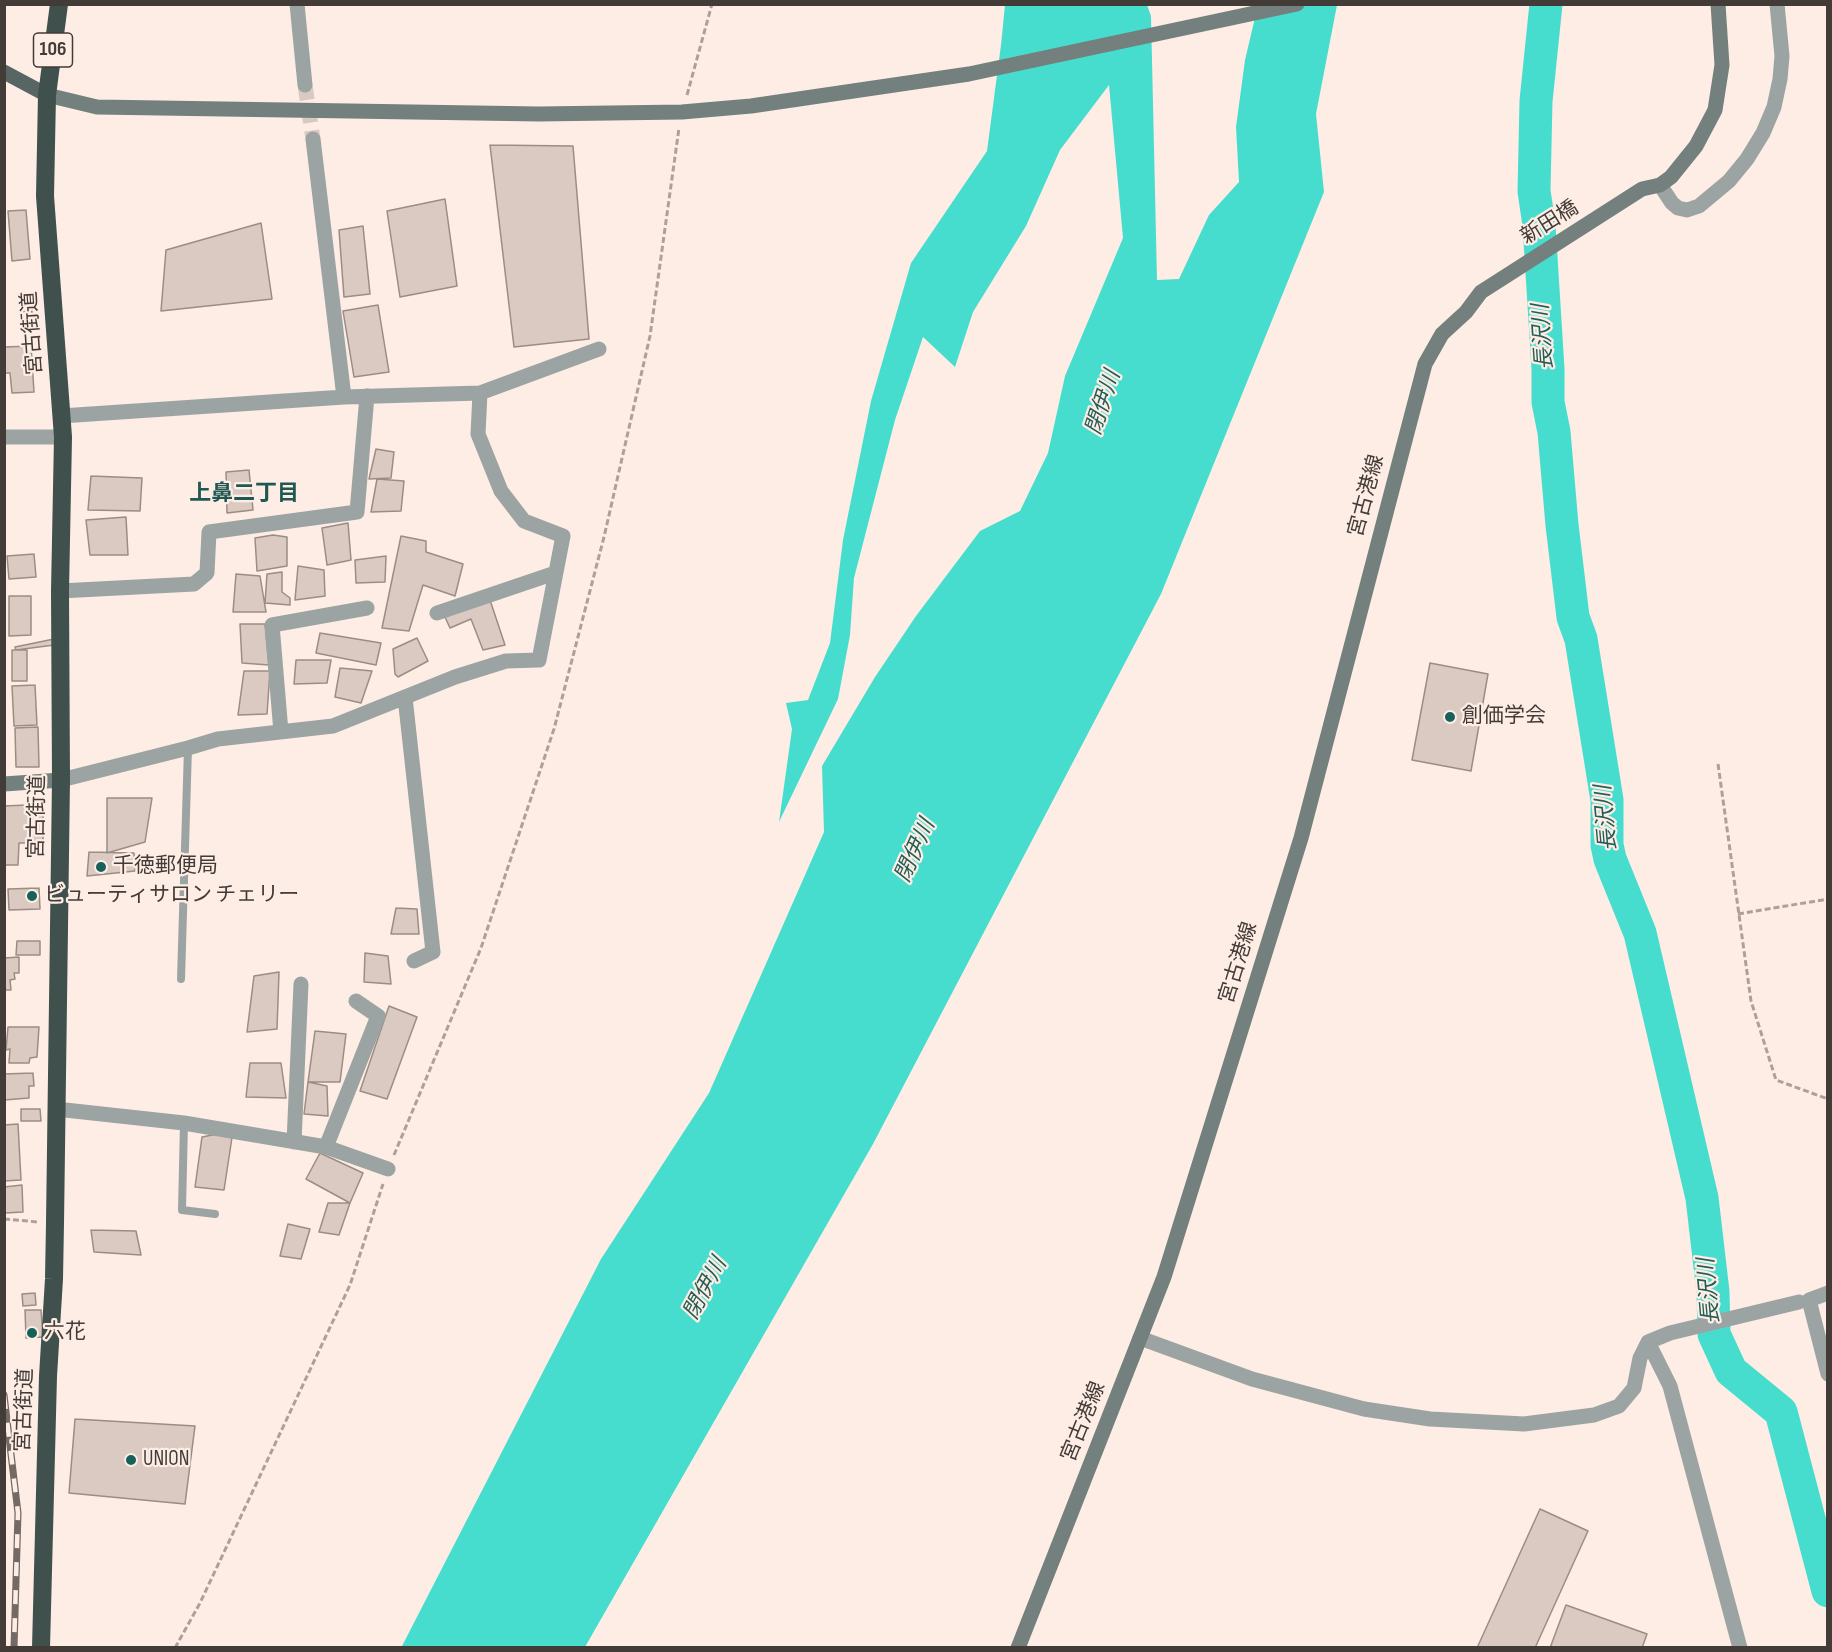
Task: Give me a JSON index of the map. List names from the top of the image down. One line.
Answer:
{"streets":{"highway":["106","宮古街道"],"main road":["新田橋","宮古港線"]},"crossings":[["106","宮古街道"],["新田橋","宮古港線"]],"districts":["上鼻二丁目"],"water":["長沢川","閉伊川"],"places":["創価学会","千徳郵便局","ビューティサロン チェリー","六花","UNION"]}
